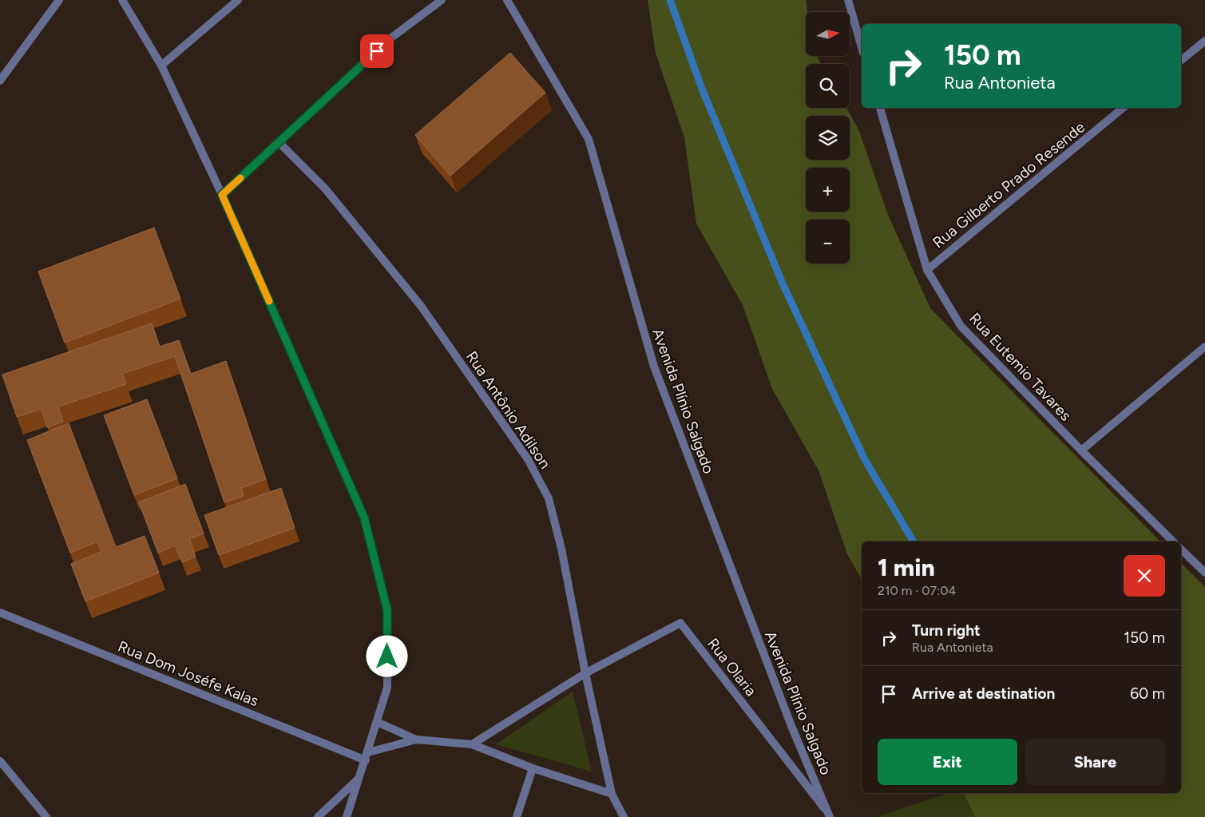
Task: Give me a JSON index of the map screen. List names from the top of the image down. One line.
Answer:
{"streets":{"street":["Rua Gilberto Prado Resende","Rua Eutemio Tavares","Avenida Plínio Salgado","Rua Antônio Adilson","Rua Olaria","Rua Dom Joséfe Kalas"]},"crossings":[["Rua Gilberto Prado Resende","Rua Eutemio Tavares"],["Avenida Plínio Salgado","Rua Olaria"],["Rua Antônio Adilson","Rua Olaria"]],"north":"right","page":{"map_buttons":["+","−"],"turn":["150 m","Rua Antonieta"],"heading":["1 min","210 m · 07:04"],"list":[{"name":"Turn right","note":"Rua Antonieta","value":"150 m"},{"name":"Arrive at destination","value":"60 m"}],"buttons":["Exit","Share"]}}
